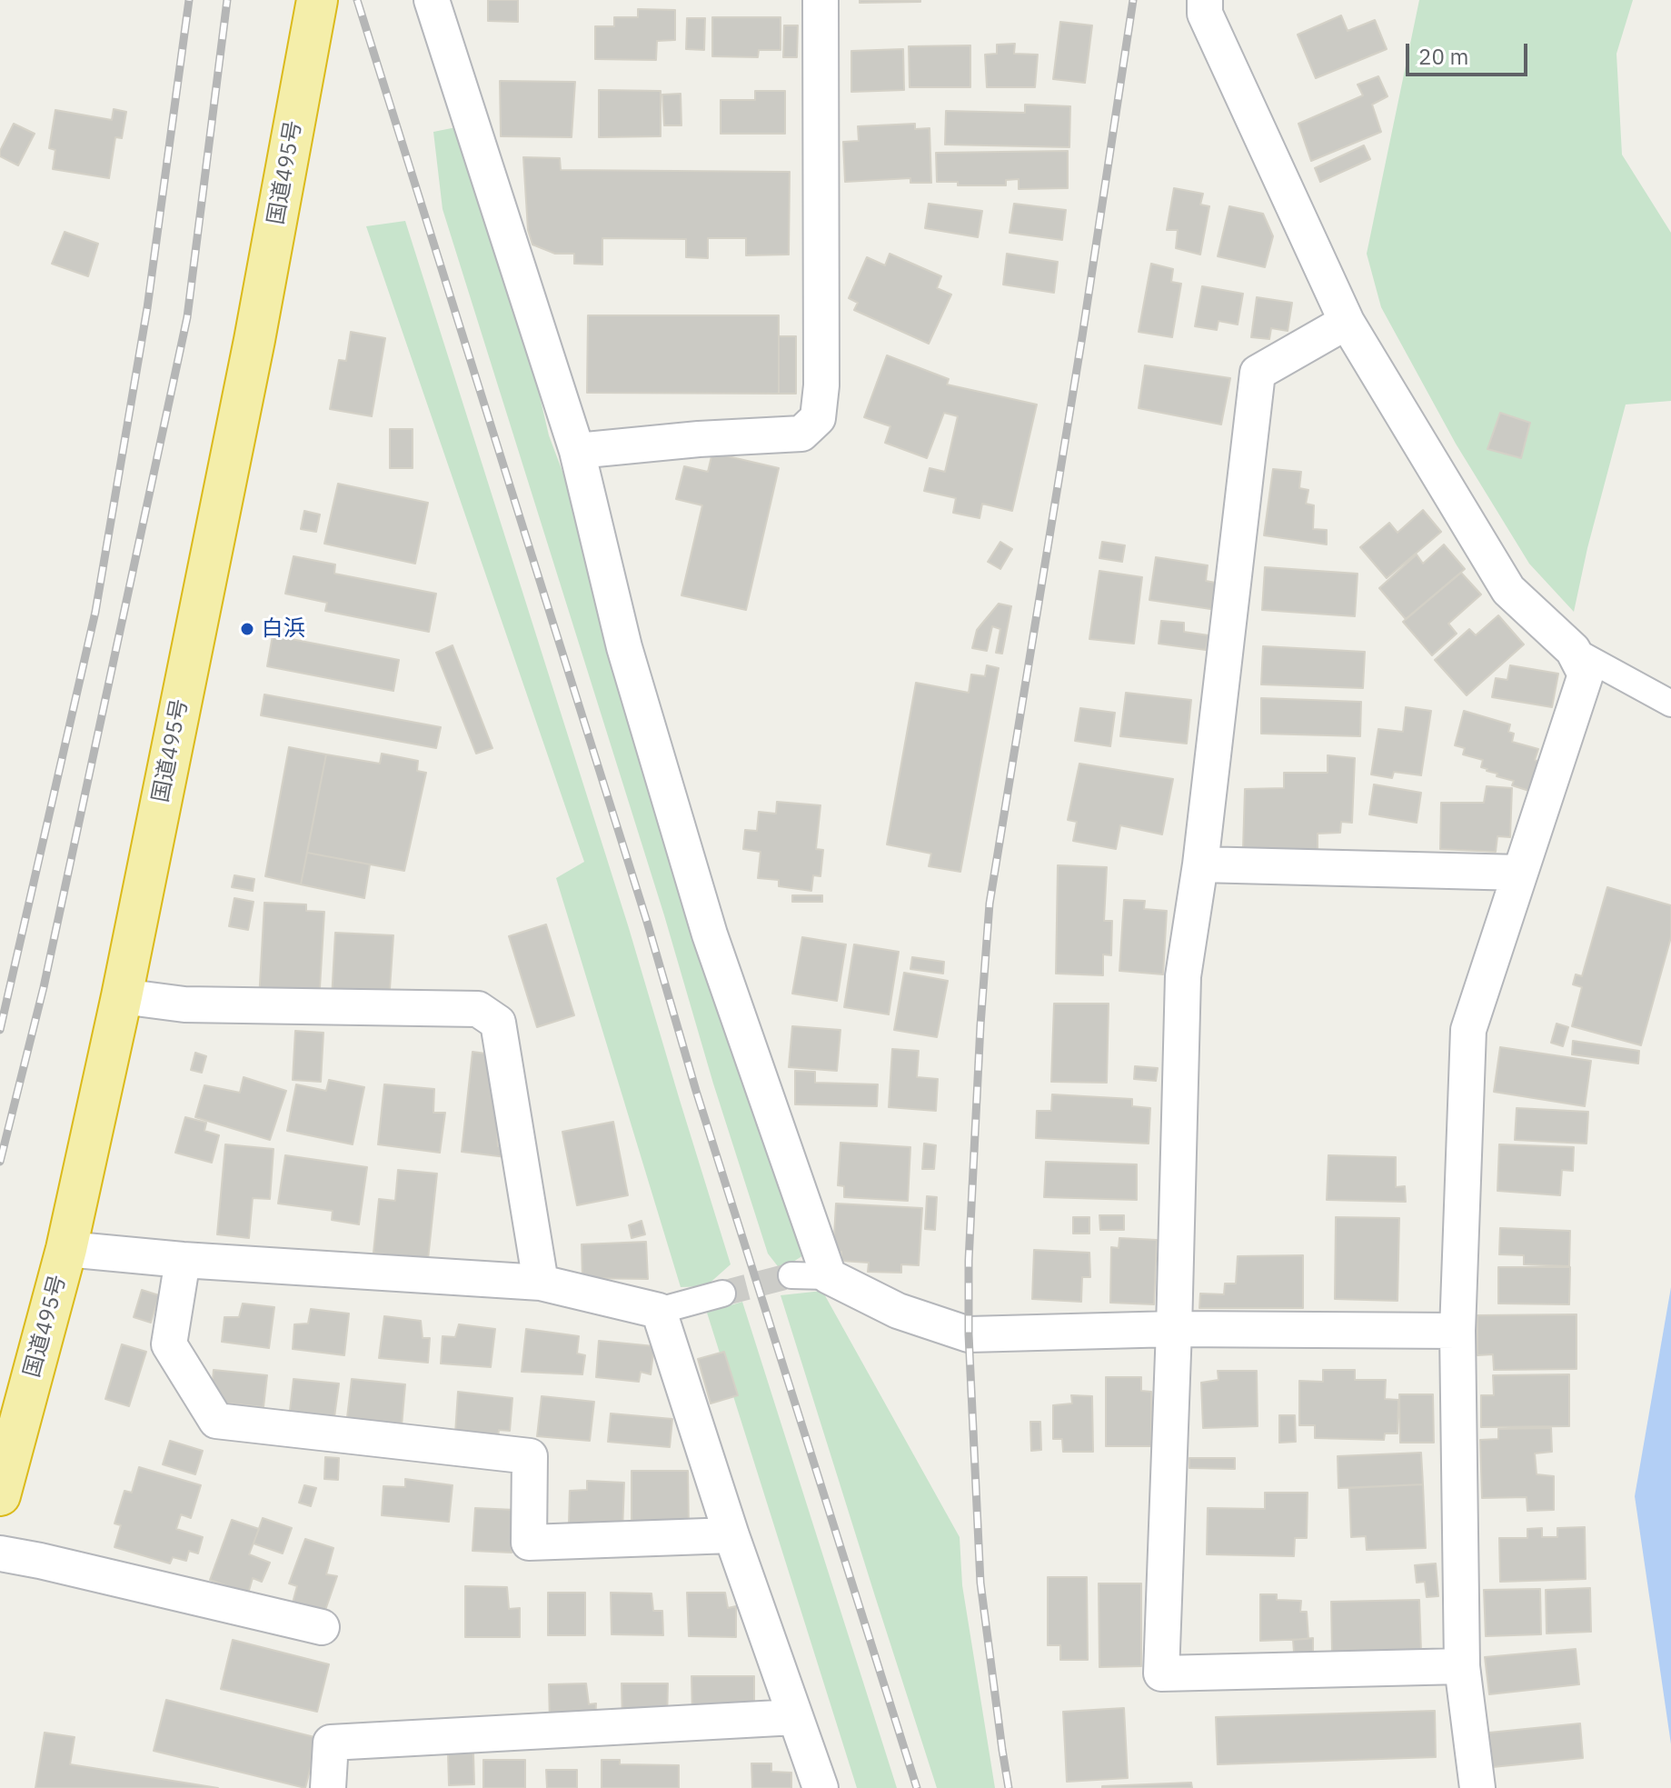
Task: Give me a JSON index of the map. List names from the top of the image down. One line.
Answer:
{"streets":{"highway":["国道495号"]},"places":["白浜"],"scale_bar":"20 m"}
